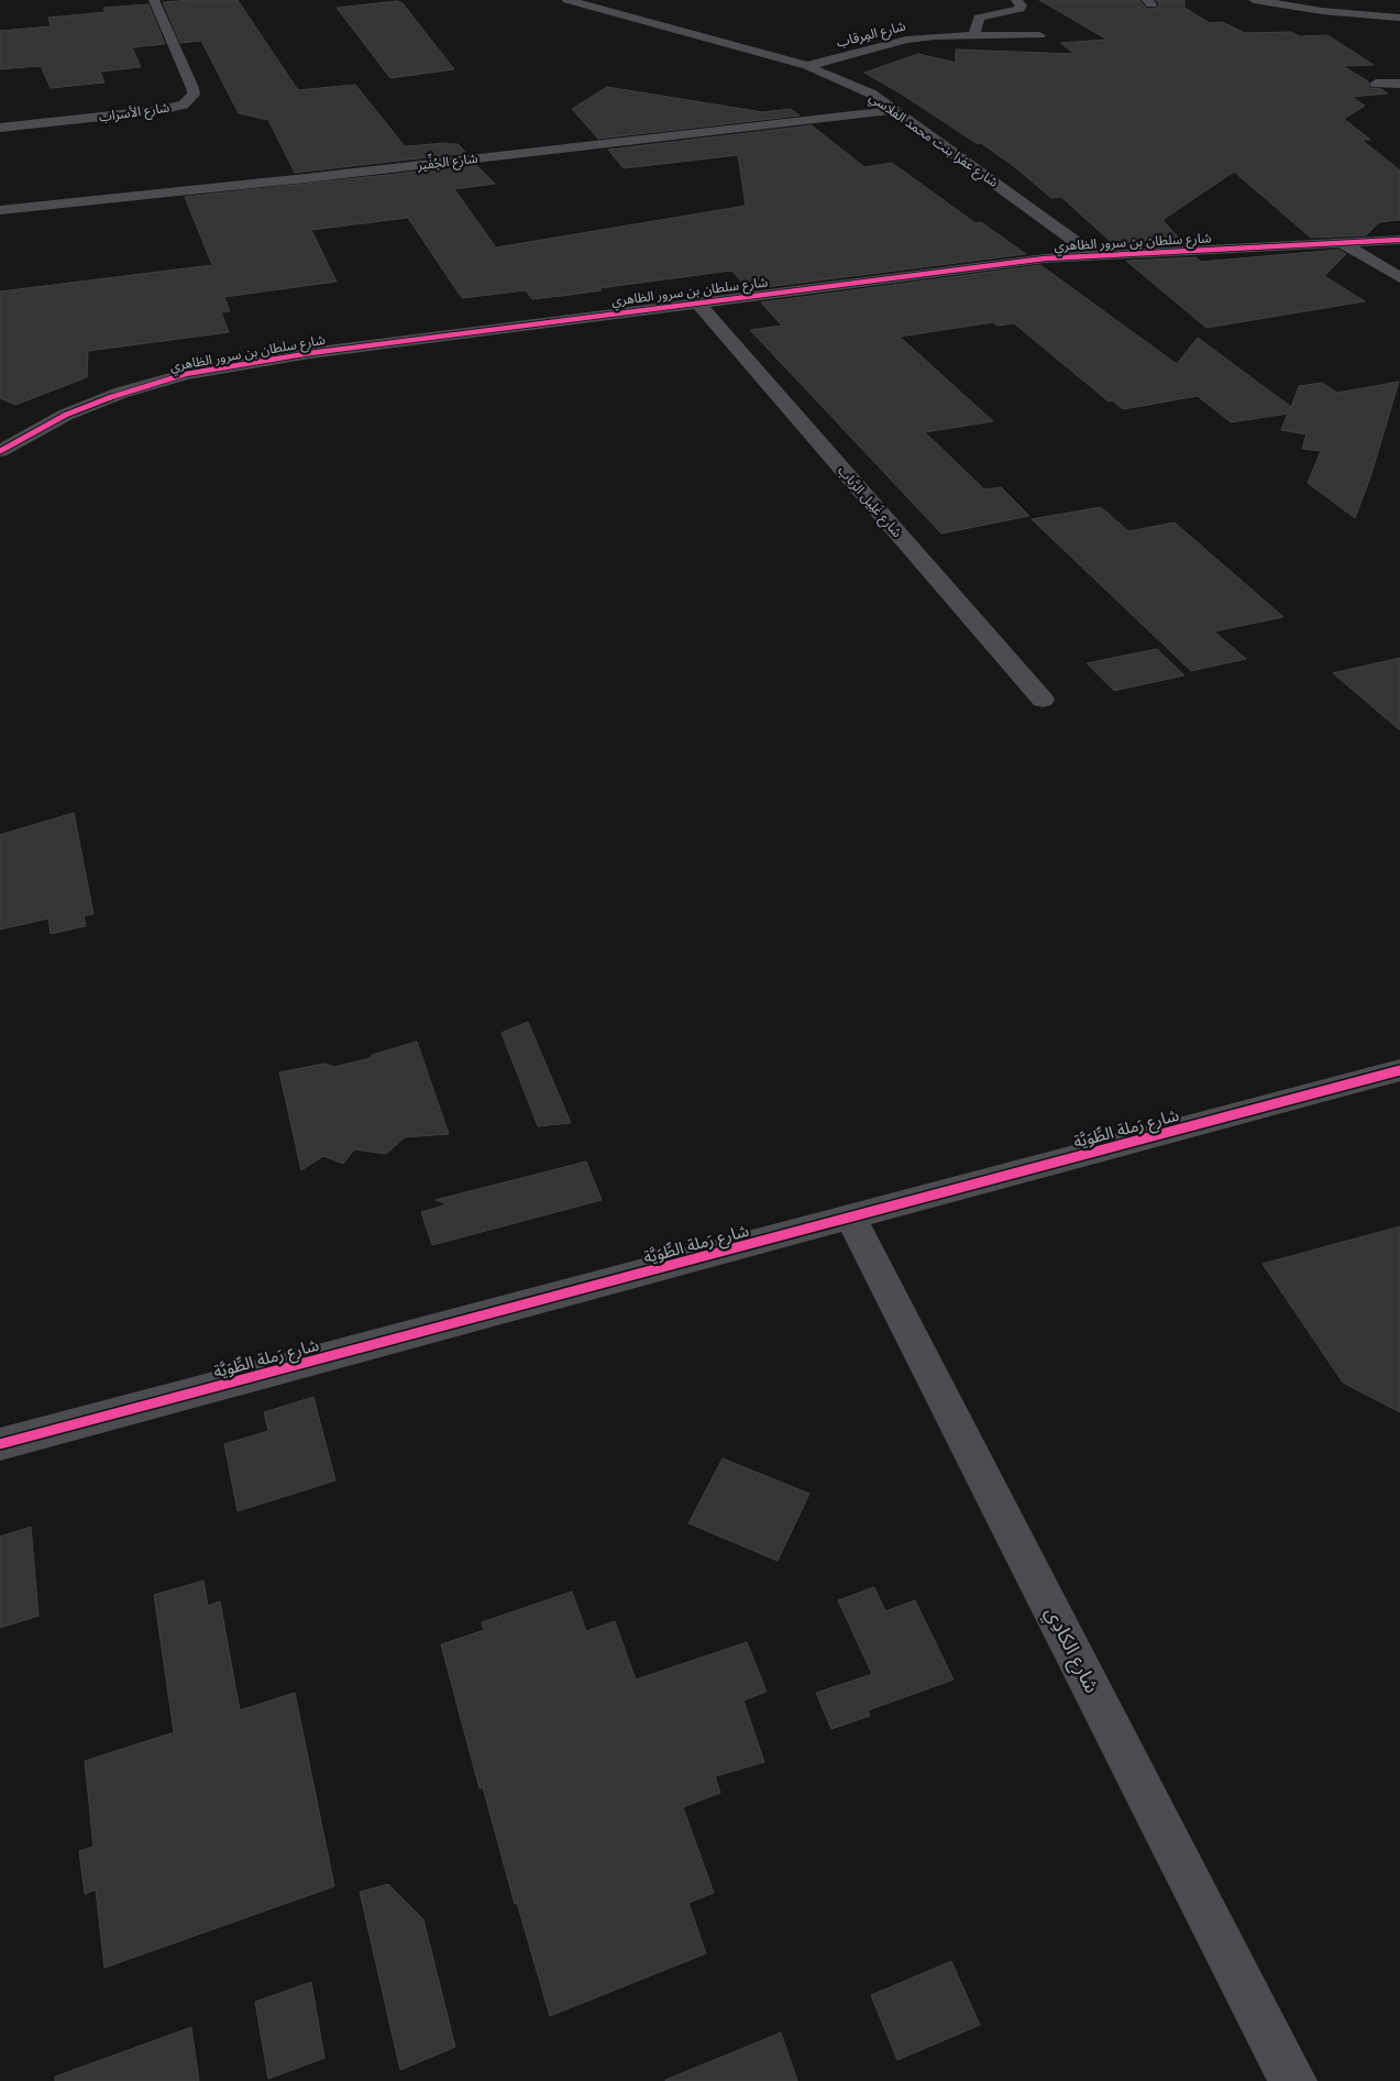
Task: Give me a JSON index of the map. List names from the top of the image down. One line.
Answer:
{"streets":{"street":["شارع المِرقاب","شارع الأسراب","شارع عفرا بنت محمد الفلاسي","شارع الجُفِّير","شارع سلطان بن سرور الظاهري","شارع غَلِيل الرَّباب","شارع رَملة الطِّوَيَّة","شارع الكادِي"]},"crossings":[["شارع المِرقاب","شارع عفرا بنت محمد الفلاسي"],["شارع عفرا بنت محمد الفلاسي","شارع الجُفِّير"],["شارع عفرا بنت محمد الفلاسي","شارع سلطان بن سرور الظاهري"],["شارع سلطان بن سرور الظاهري","شارع غَلِيل الرَّباب"],["شارع رَملة الطِّوَيَّة","شارع الكادِي"]]}
